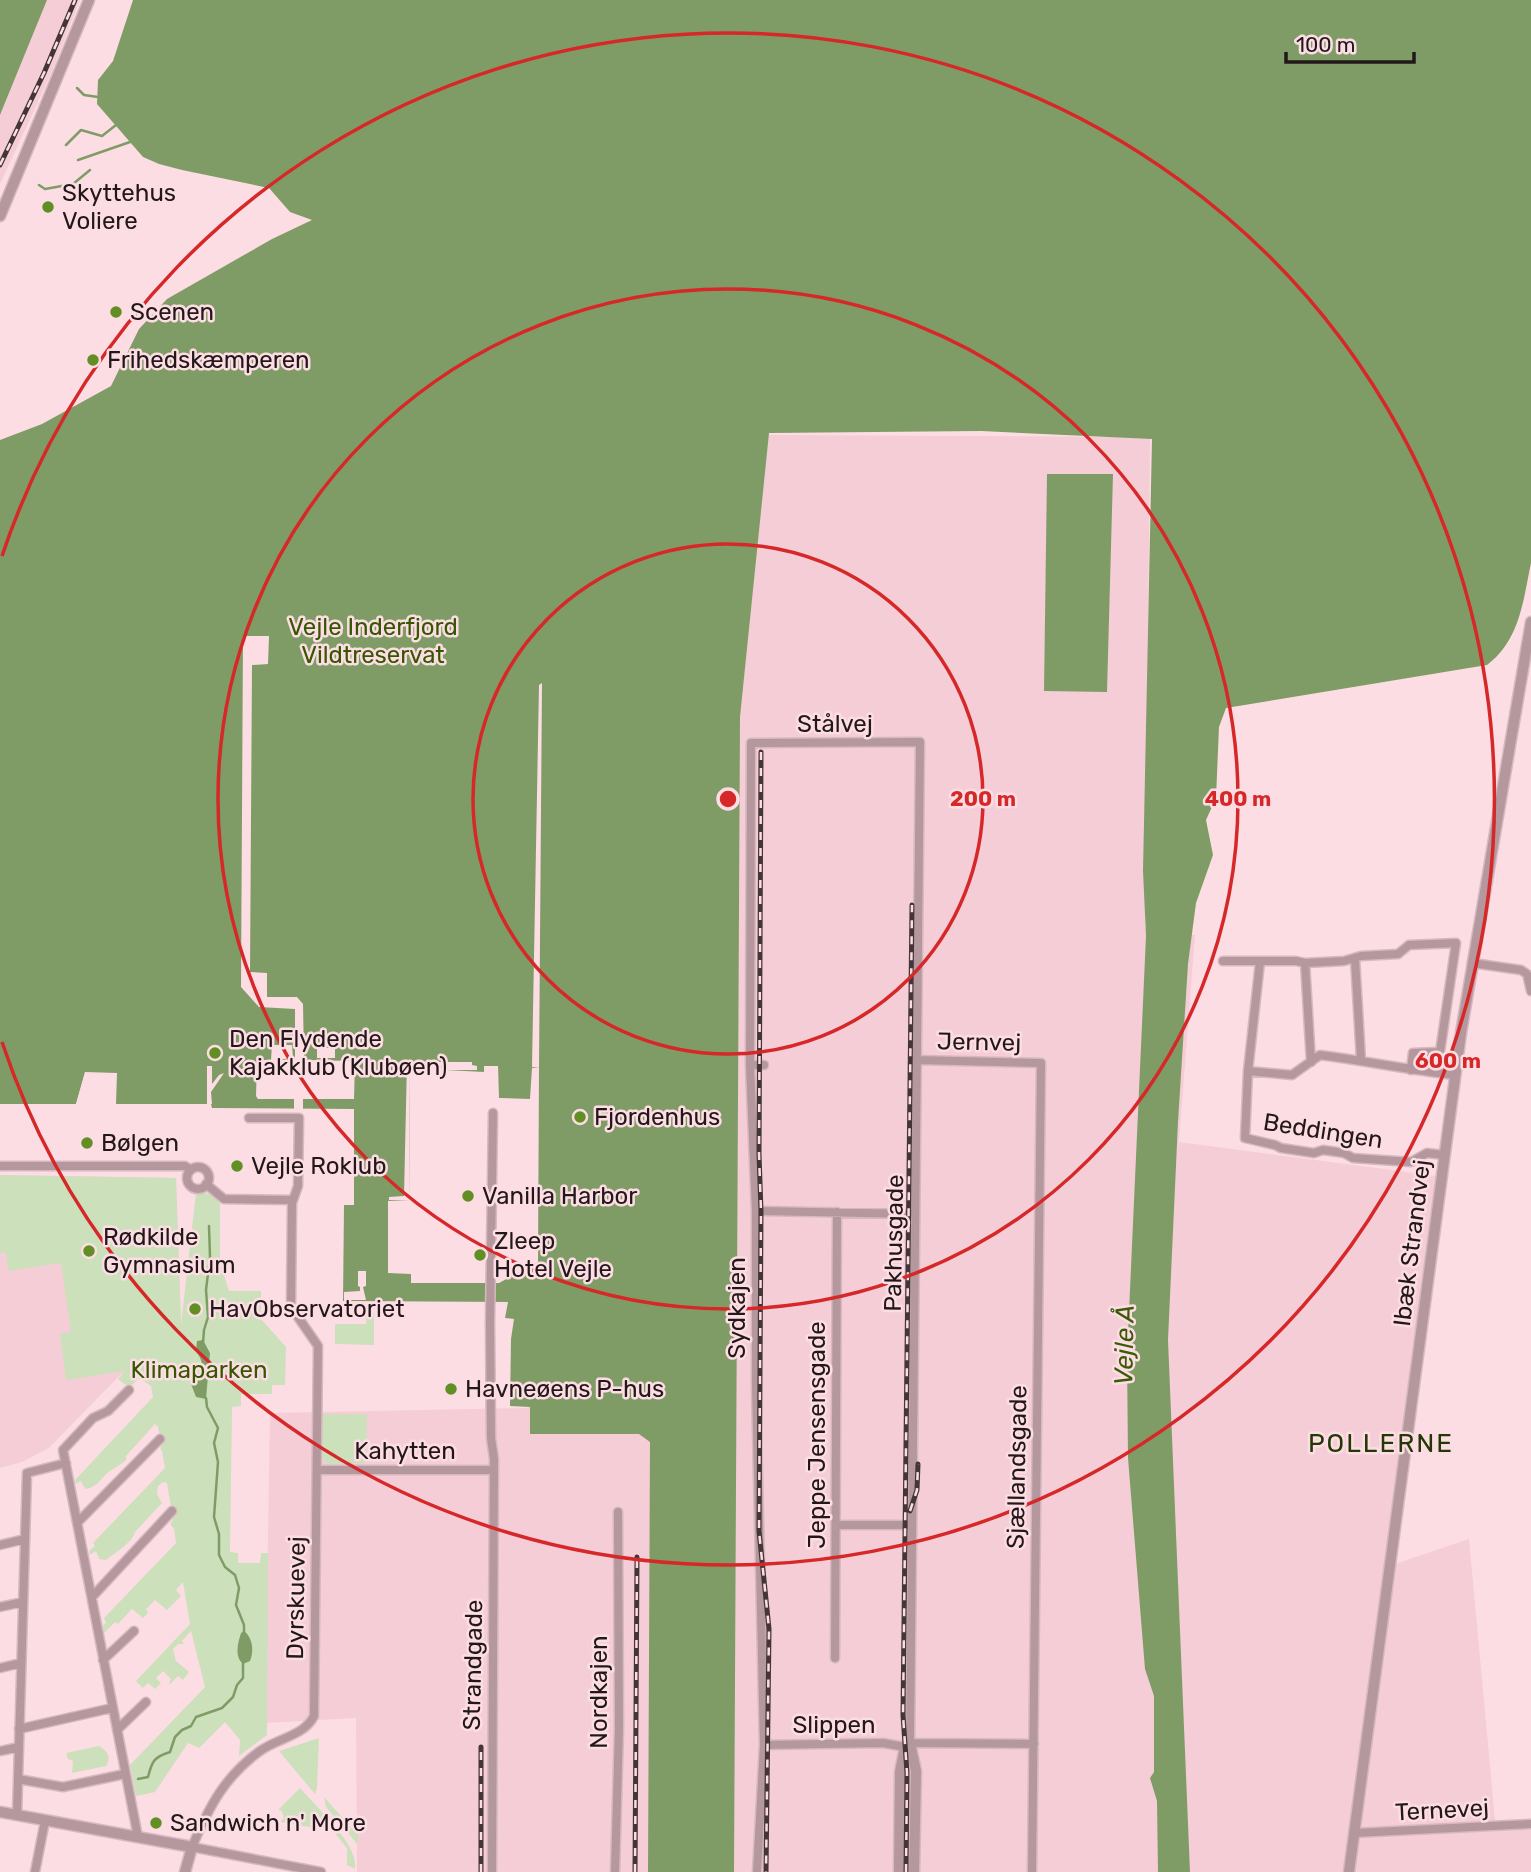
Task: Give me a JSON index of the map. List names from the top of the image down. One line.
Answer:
{"streets":{"street":["Stålvej","Jernvej","Beddingen","Pakhusgade","Ibæk Strandvej","Sydkajen","Jeppe Jensensgade","Kahytten","Sjællandsgade","Dyrskuevej","Strandgade","Nordkajen","Slippen","Ternevej"]},"crossings":[["Stålvej","Pakhusgade"],["Stålvej","Sydkajen"],["Jernvej","Pakhusgade"],["Jernvej","Sjællandsgade"],["Beddingen","Ibæk Strandvej"],["Pakhusgade","Slippen"],["Ibæk Strandvej","Ternevej"],["Sydkajen","Slippen"],["Kahytten","Dyrskuevej"],["Kahytten","Strandgade"],["Sjællandsgade","Slippen"]],"districts":["POLLERNE"],"water":["Vejle Å"],"parks":["Vejle Inderfjord Vildtreservat","Klimaparken"],"places":["Skyttehus Voliere","Scenen","Frihedskæmperen","Den Flydende Kajakklub (Klubøen)","Fjordenhus","Bølgen","Vejle Roklub","Vanilla Harbor","Rødkilde Gymnasium","Zleep Hotel Vejle","HavObservatoriet","Havneøens P-hus","Sandwich n' More"],"scale_bar":"100 m","rings":["200 m","400 m","600 m"]}
